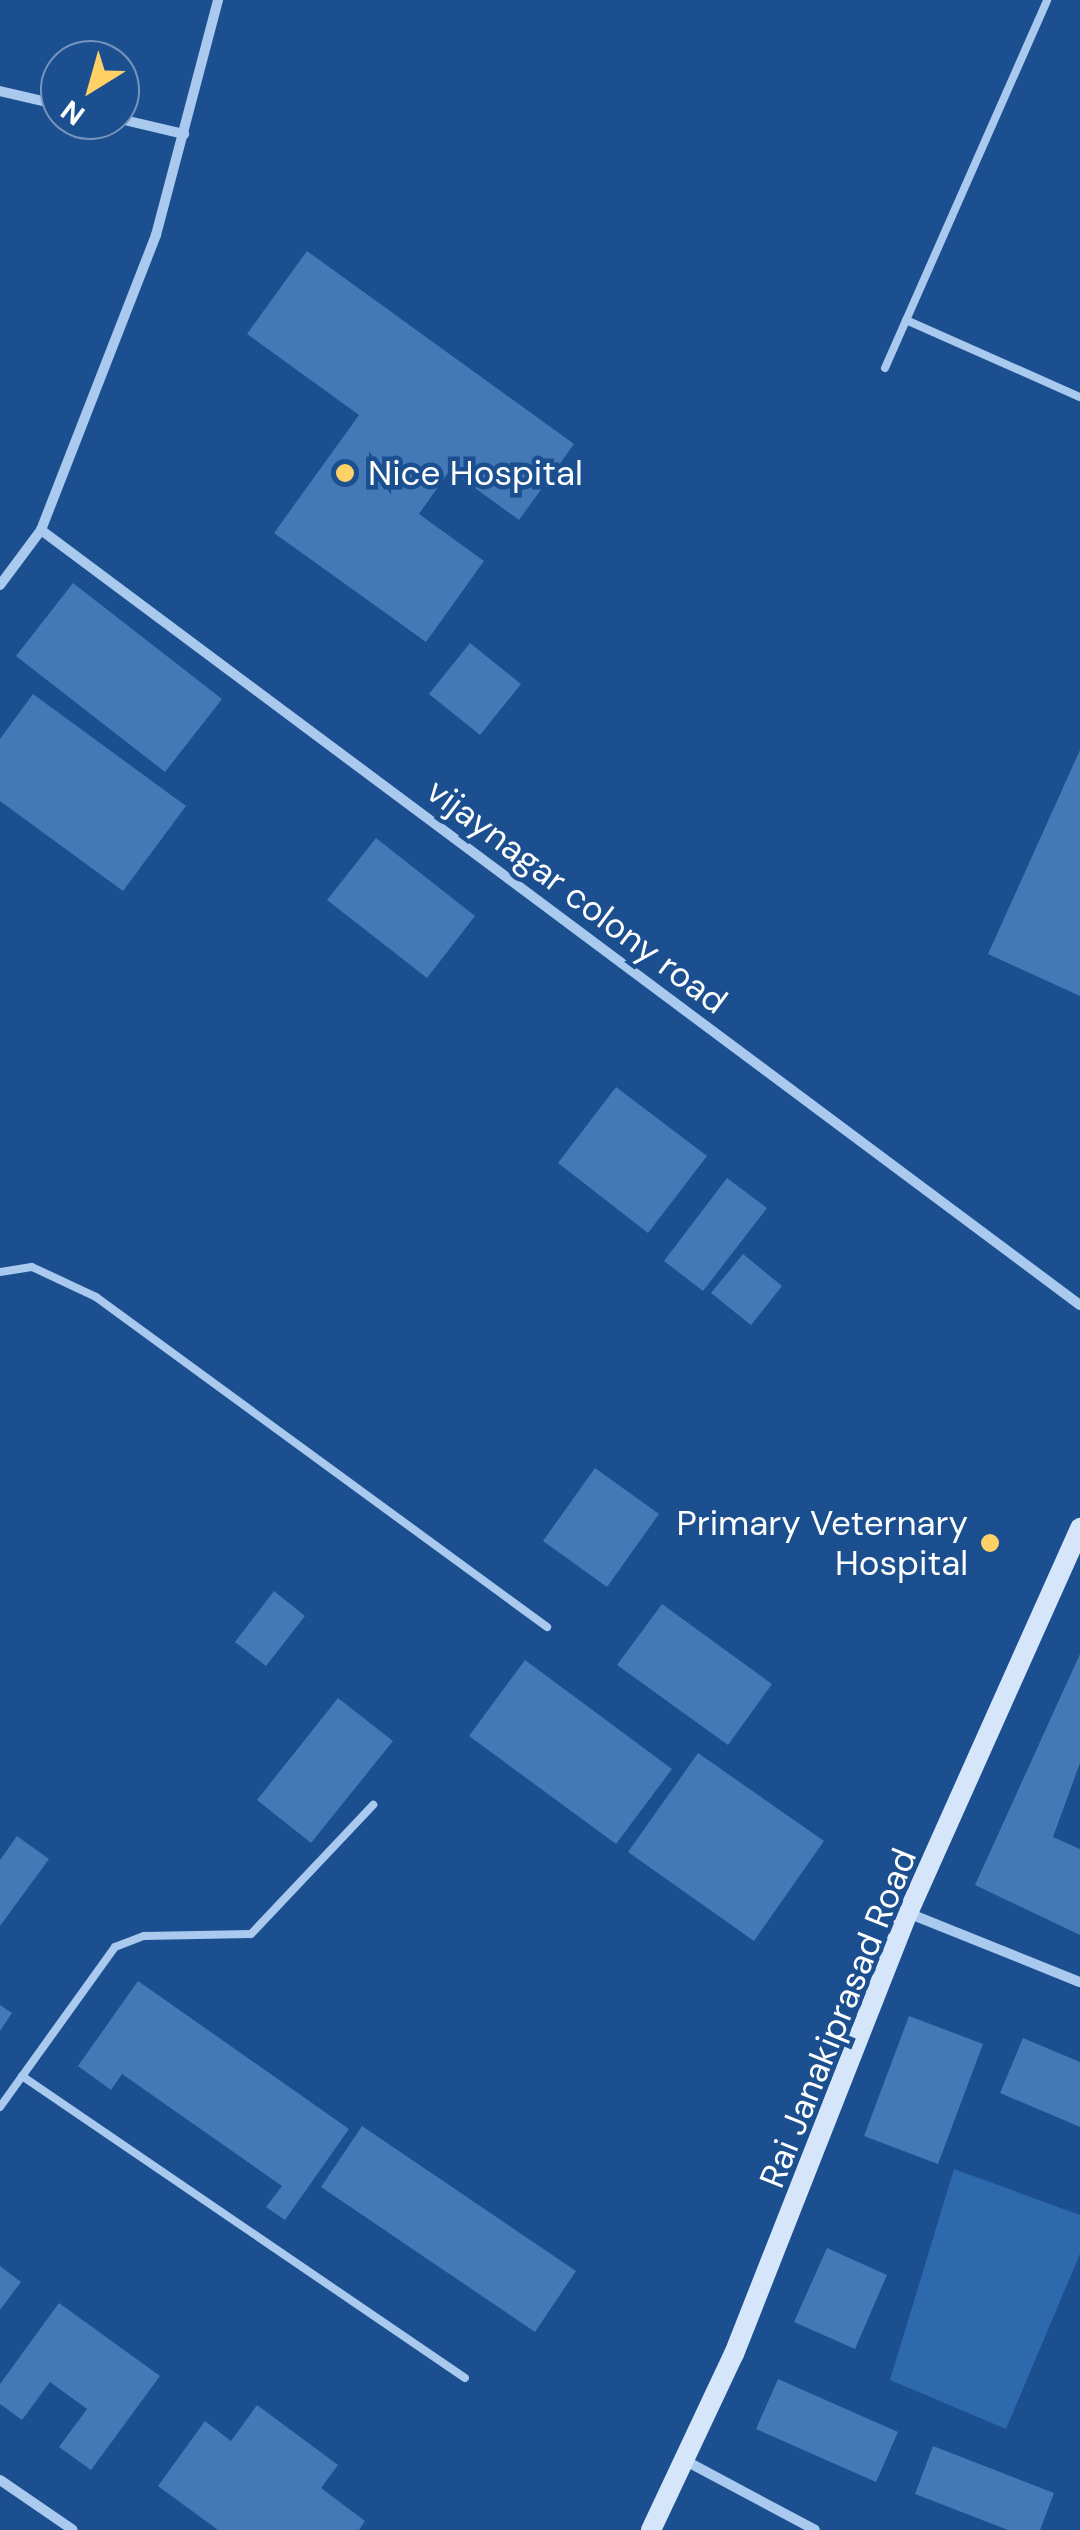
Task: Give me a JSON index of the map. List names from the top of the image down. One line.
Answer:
{"streets":{"main road":["Rai Janakiprasad Road"],"street":["vijaynagar colony road"]},"places":["Nice Hospital","Primary Veternary Hospital"],"north":"bottom left"}
